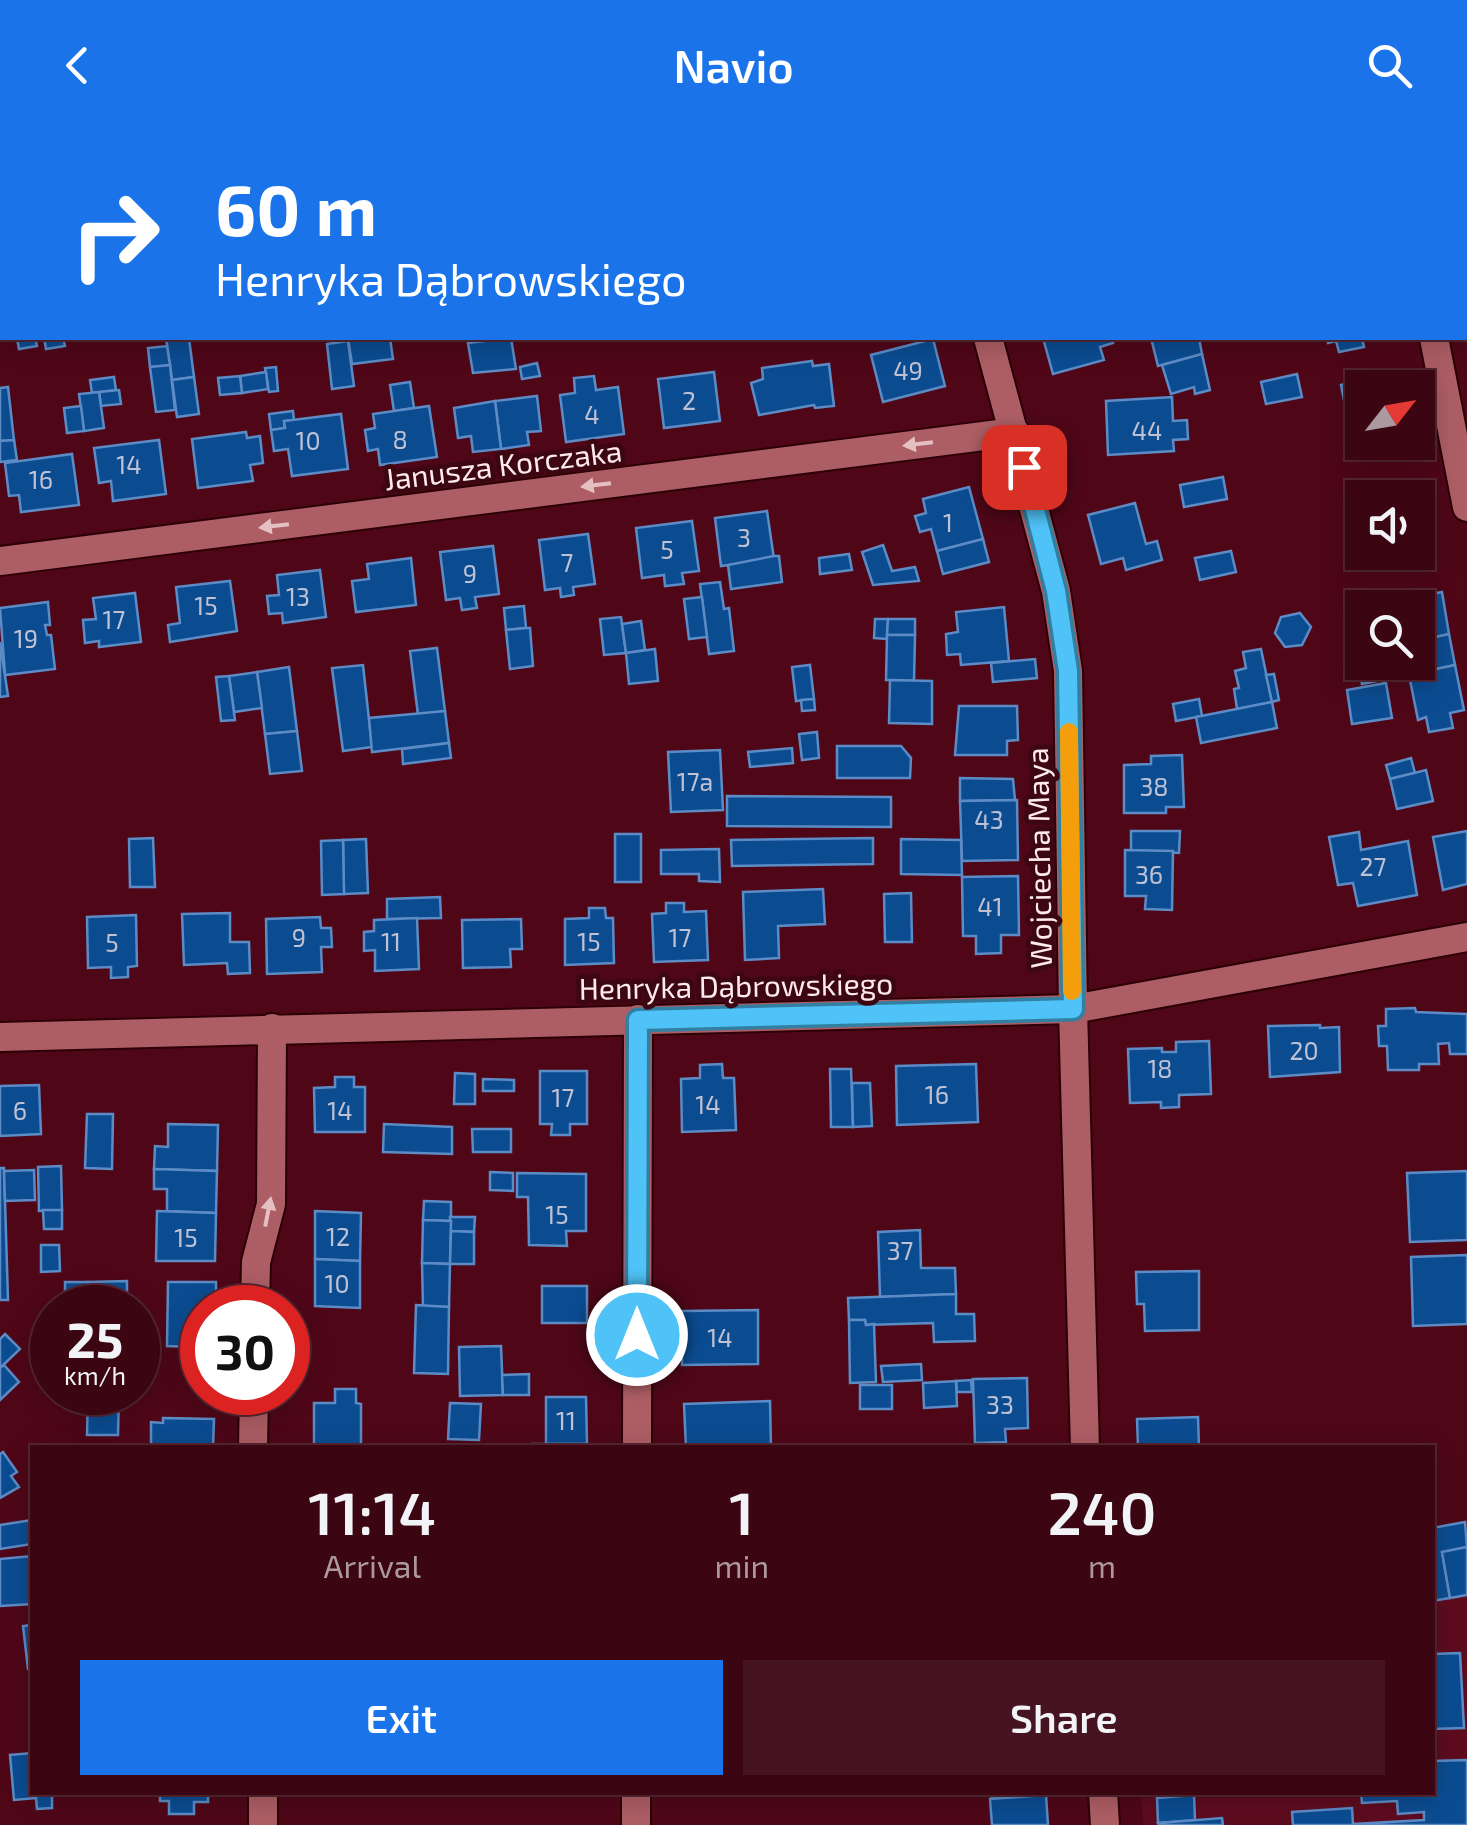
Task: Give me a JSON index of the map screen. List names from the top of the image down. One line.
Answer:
{"streets":{"street":["Janusza Korczaka","Wojciecha Maya","Henryka Dąbrowskiego"]},"crossings":[["Janusza Korczaka","Wojciecha Maya"],["Wojciecha Maya","Henryka Dąbrowskiego"]],"one_way":["Janusza Korczaka"],"house_numbers":["49","2","4","44","8","10","14","16","1","3","5","7","9","13","15","17","19","17a","38","43","27","36","41","9","17","11","15","5","20","18","16","17","14","6","14","15","12","15","37","10","14","33","11"],"north":"top right","page":{"header":"Navio","turn":["60 m","Henryka Dąbrowskiego"],"speed":"25 km/h","limit":"30","eta":["11:14","Arrival","1","min","240","m"],"buttons":["Exit","Share"]}}
